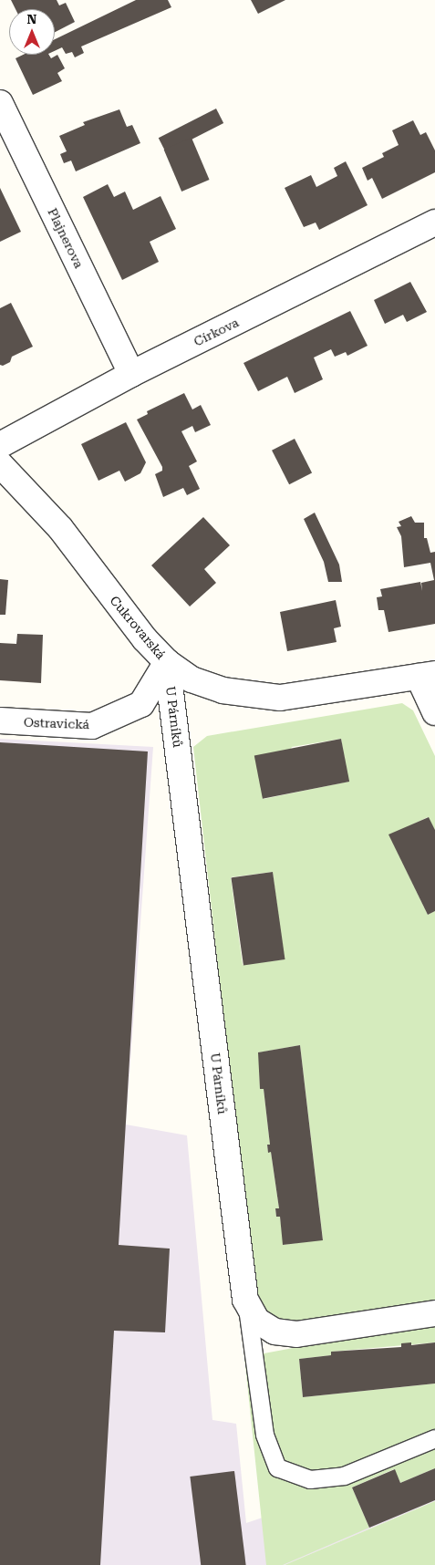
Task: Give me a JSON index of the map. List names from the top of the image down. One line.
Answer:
{"streets":{"street":["Plajnerova","Církova","Cukrovarská","U Párníků","Ostravická"]},"crossings":[["Plajnerova","Církova"],["Cukrovarská","U Párníků"],["Cukrovarská","Ostravická"],["U Párníků","Ostravická"]],"north":"top"}
